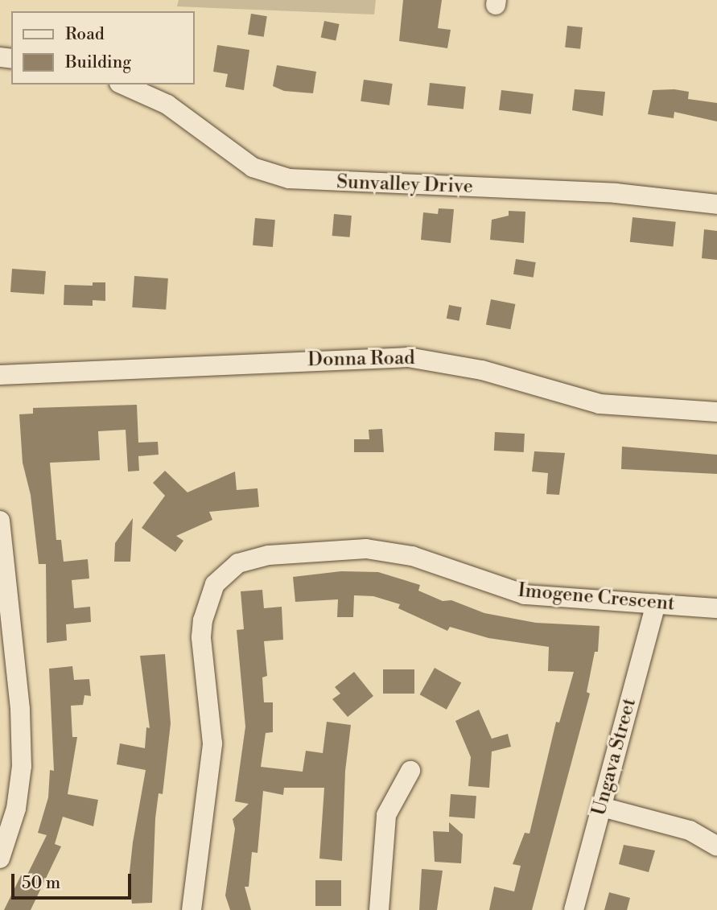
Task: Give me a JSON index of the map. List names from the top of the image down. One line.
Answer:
{"streets":{"street":["Sunvalley Drive","Donna Road","Imogene Crescent","Ungava Street"]},"crossings":[["Imogene Crescent","Ungava Street"]],"legend":["Road","Building"],"scale_bar":"50 m"}
